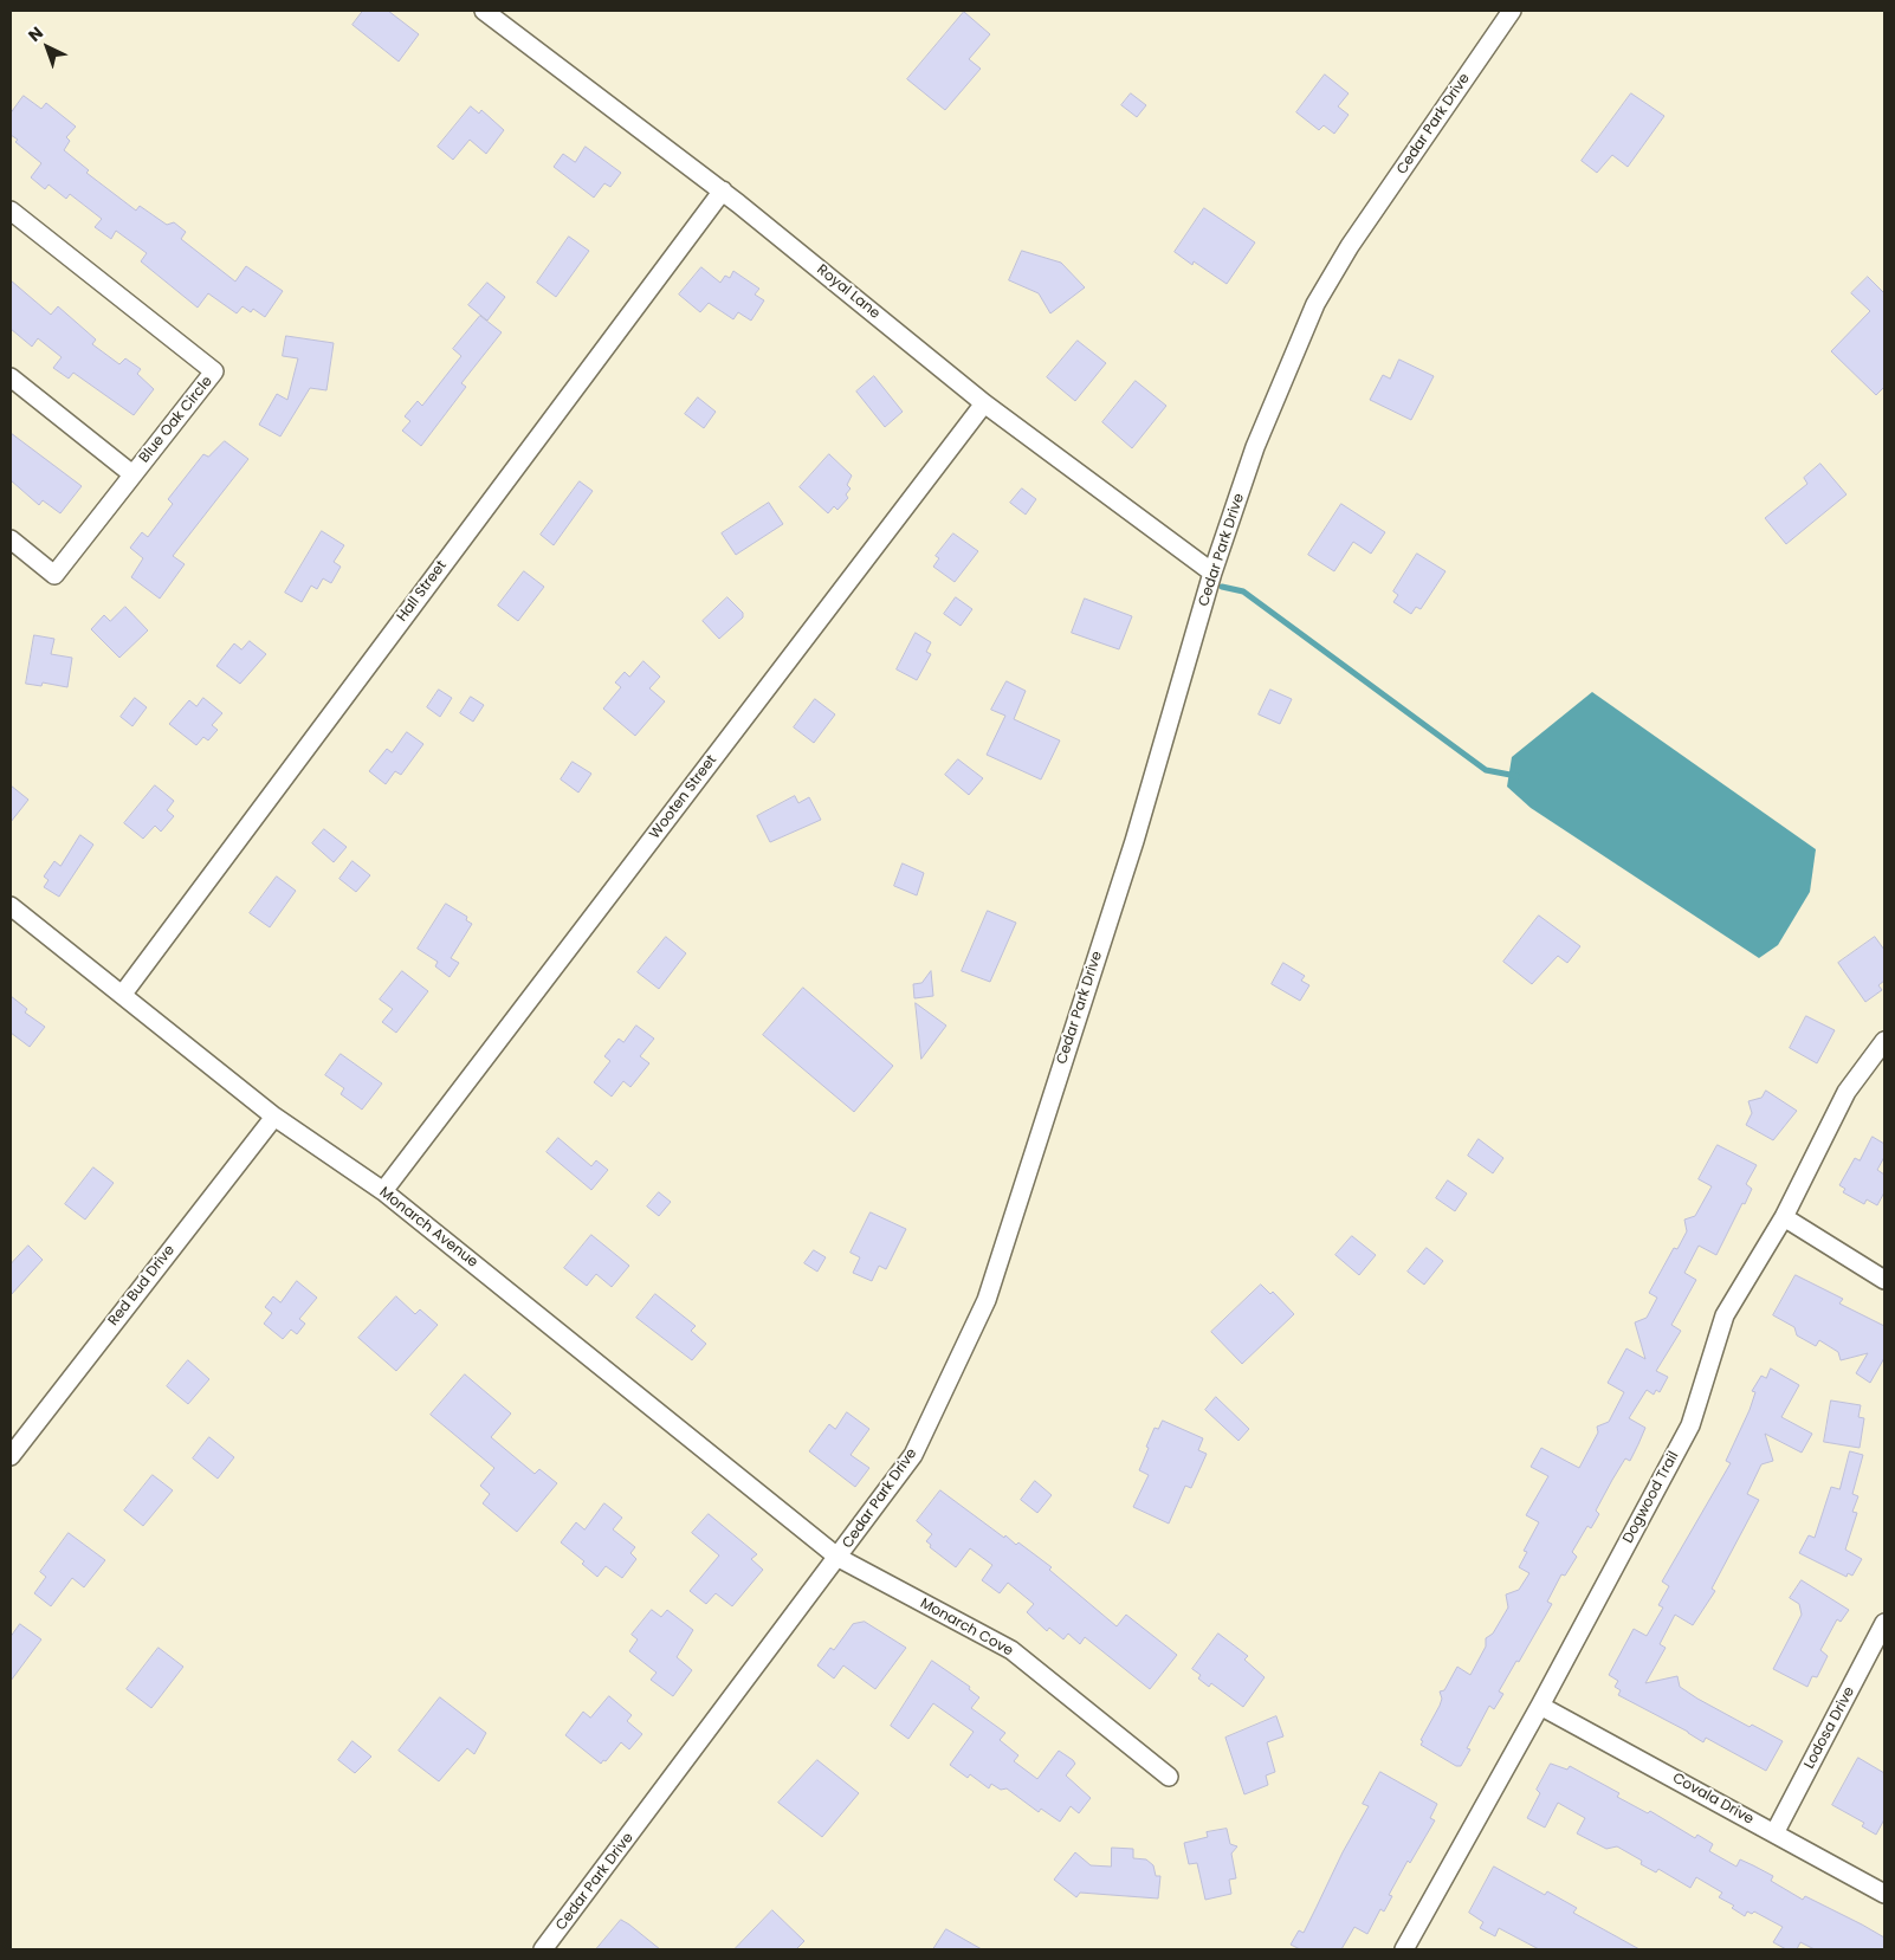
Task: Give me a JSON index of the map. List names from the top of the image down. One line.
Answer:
{"streets":{"street":["Cedar Park Drive","Royal Lane","Blue Oak Circle","Hall Street","Wooten Street","Monarch Avenue","Red Bud Drive","Dogwood Trail","Monarch Cove","Lodosa Drive","Covala Drive"]},"crossings":[["Cedar Park Drive","Royal Lane"],["Cedar Park Drive","Monarch Avenue"],["Cedar Park Drive","Monarch Cove"],["Royal Lane","Hall Street"],["Royal Lane","Wooten Street"],["Hall Street","Monarch Avenue"],["Wooten Street","Monarch Avenue"],["Monarch Avenue","Red Bud Drive"],["Monarch Avenue","Monarch Cove"],["Dogwood Trail","Covala Drive"],["Lodosa Drive","Covala Drive"]],"north":"top left"}
